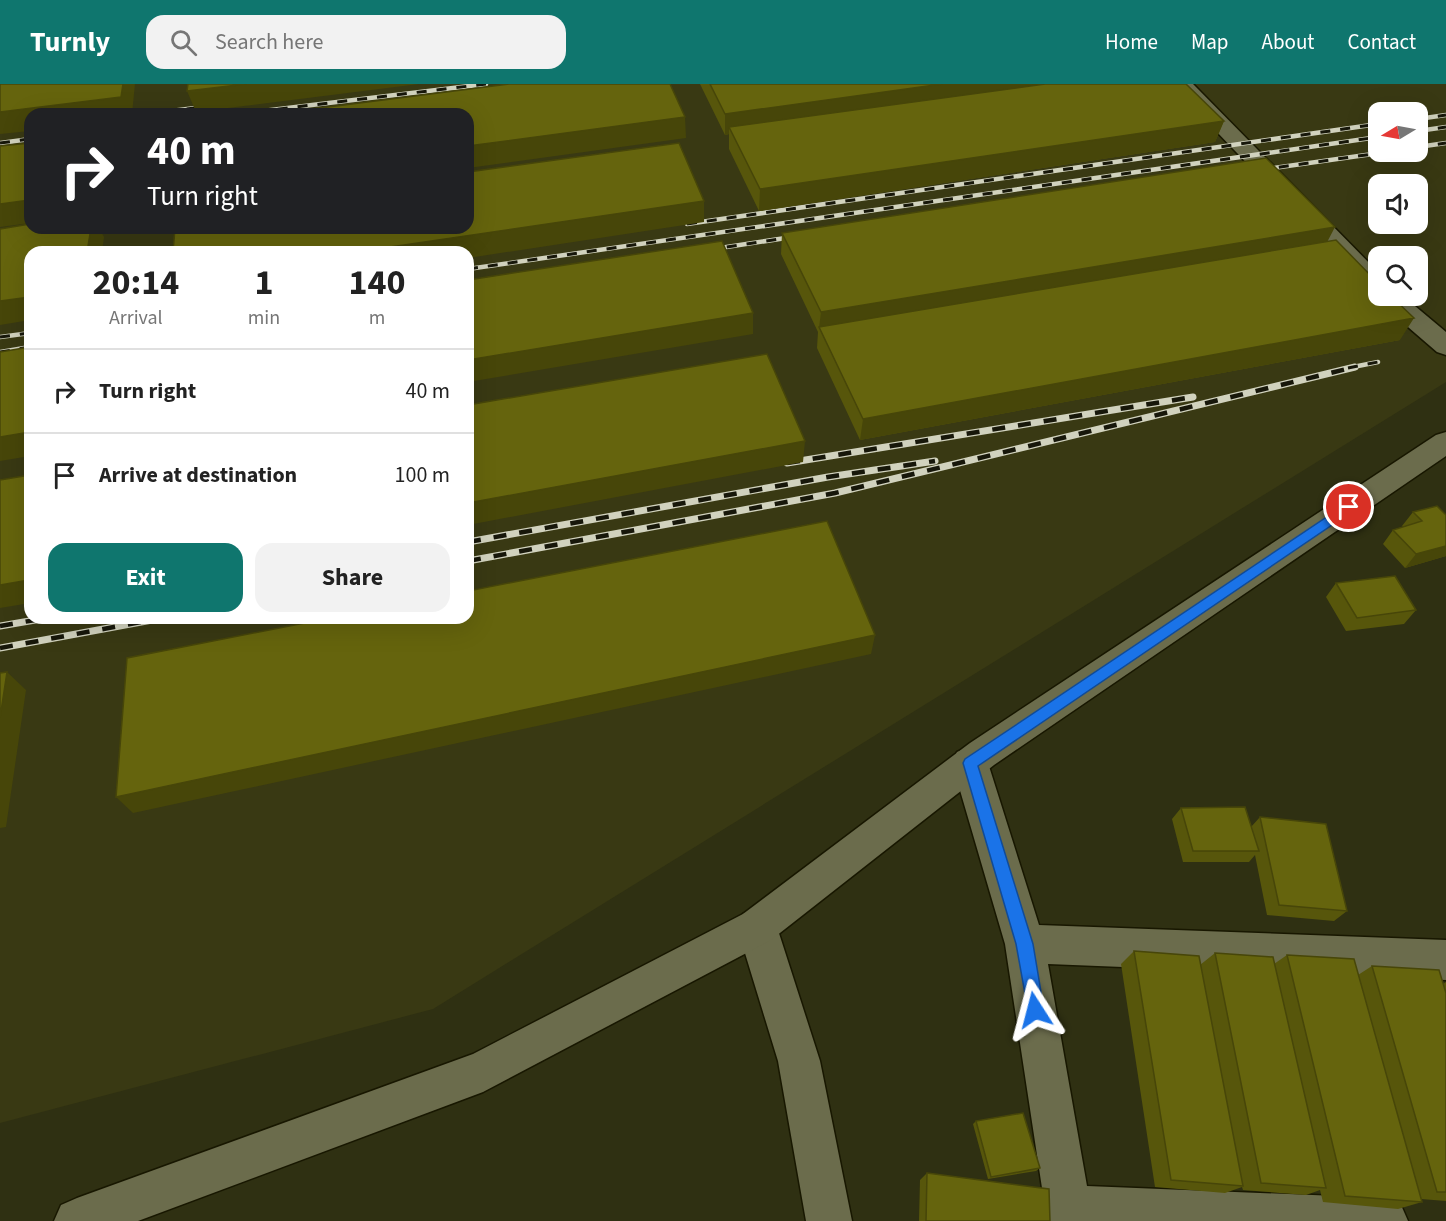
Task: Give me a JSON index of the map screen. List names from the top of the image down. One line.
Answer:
{"north":"left","page":{"header":"Turnly","search":"Search here","nav":["Home","Map","About","Contact"],"turn":["40 m","Turn right"],"eta":["20:14","Arrival","1","min","140","m"],"list":[{"name":"Turn right","value":"40 m"},{"name":"Arrive at destination","value":"100 m"}],"buttons":["Exit","Share"]}}
